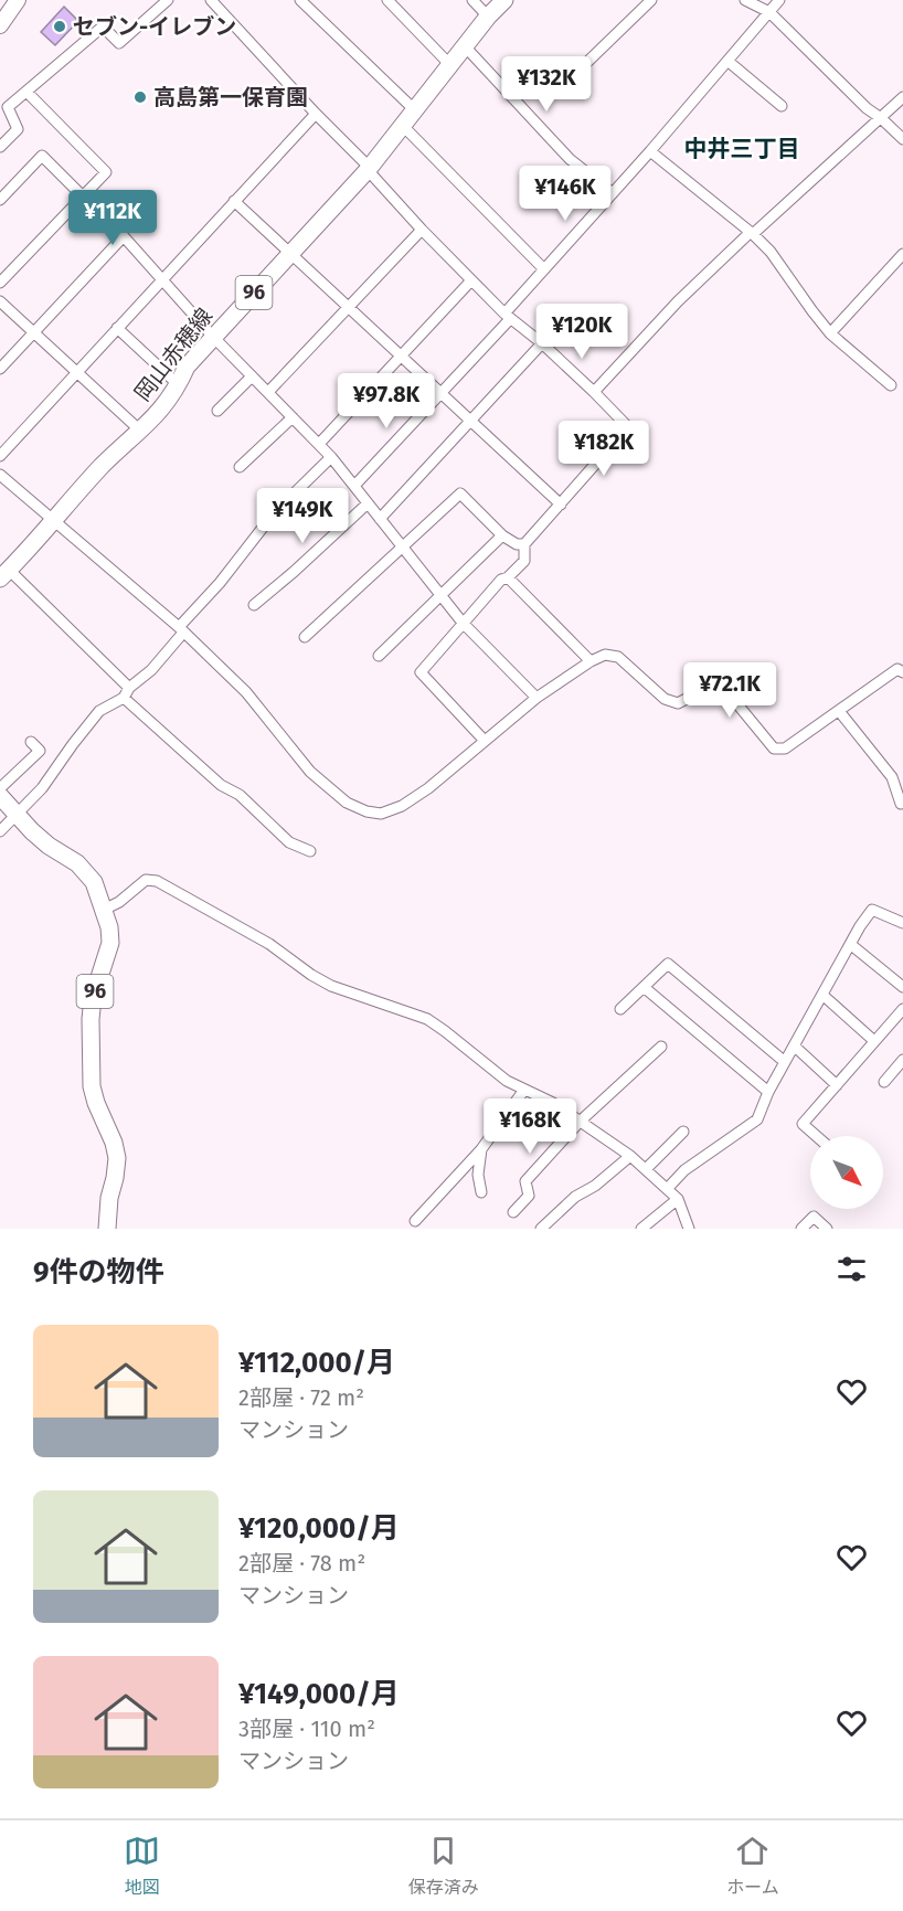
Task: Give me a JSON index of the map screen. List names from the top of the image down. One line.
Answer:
{"streets":{"main road":["96","岡山赤穂線"]},"districts":["中井三丁目"],"places":["セブン-イレブン","高島第一保育園"],"north":"bottom right","page":{"price":["¥132K","¥146K","¥112K","¥120K","¥97.8K","¥182K","¥149K","¥72.1K","¥168K"],"heading":"9件の物件","list":[{"name":"¥112,000/月","note":"2部屋 · 72 m² · マンション"},{"name":"¥120,000/月","note":"2部屋 · 78 m² · マンション"},{"name":"¥149,000/月","note":"3部屋 · 110 m² · マンション"}],"tabs":["地図","保存済み","ホーム"]}}
